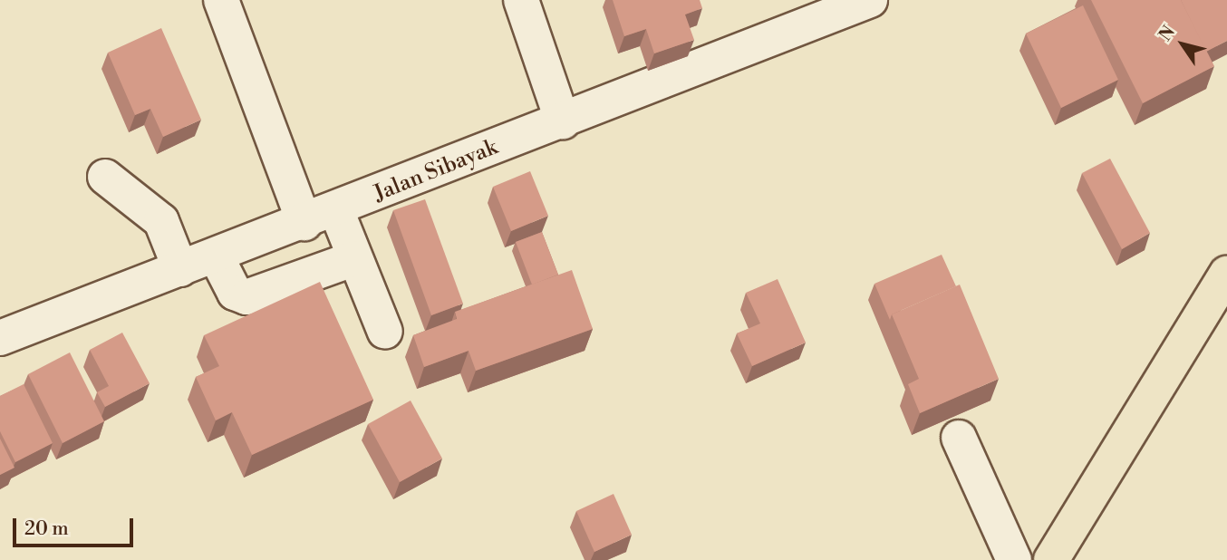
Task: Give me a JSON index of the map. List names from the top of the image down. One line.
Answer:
{"streets":{"street":["Jalan Sibayak"]},"scale_bar":"20 m","north":"top left"}
